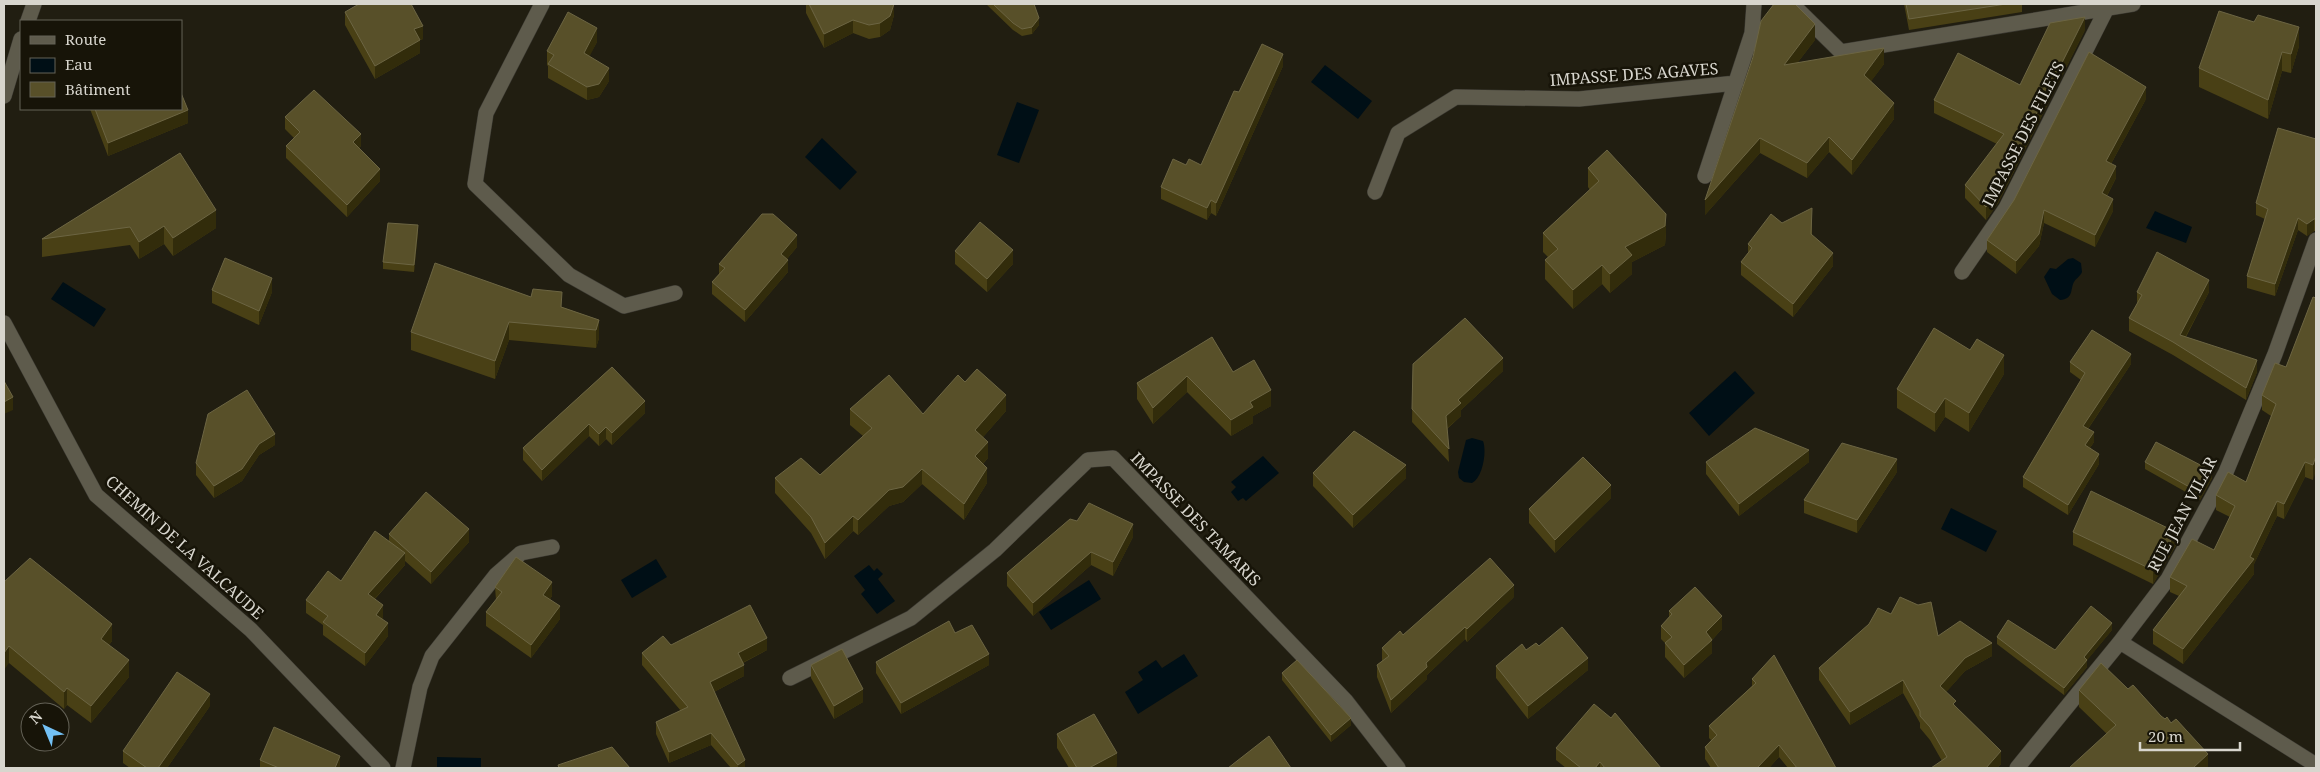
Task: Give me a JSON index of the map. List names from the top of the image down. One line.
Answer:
{"streets":{"street":["IMPASSE DES AGAVES","IMPASSE DES FILETS","RUE JEAN VILAR","IMPASSE DES TAMARIS","CHEMIN DE LA VALCAUDE"]},"legend":["Route","Eau","Bâtiment"],"scale_bar":"20 m","north":"top left"}
